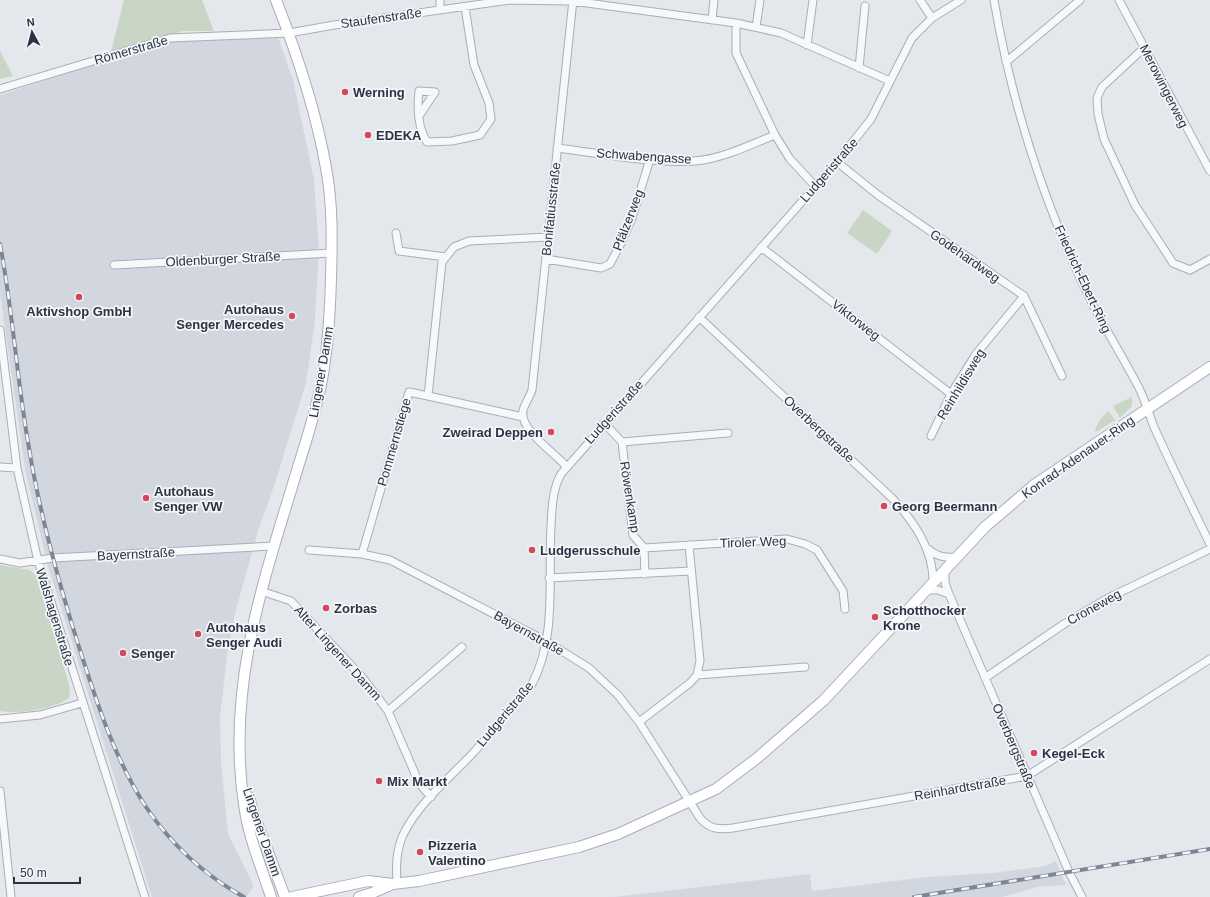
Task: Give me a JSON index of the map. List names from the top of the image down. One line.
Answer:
{"streets":{"main road":["Lingener Damm","Konrad-Adenauer-Ring"],"street":["Staufenstraße","Römerstraße","Merowingerweg","Schwabengasse","Ludgeristraße","Bonifatiusstraße","Pfälzerweg","Godehardweg","Oldenburger Straße","Friedrich-Ebert-Ring","Viktorweg","Reinhildisweg","Overbergstraße","Pommernstiege","Röwenkamp","Tiroler Weg","Bayernstraße","Croneweg","Walshagenstraße","Alter Lingener Damm","Reinhardtstraße"]},"crossings":[["Staufenstraße","Römerstraße"],["Staufenstraße","Ludgeristraße"],["Staufenstraße","Bonifatiusstraße"],["Staufenstraße","Lingener Damm"],["Römerstraße","Lingener Damm"],["Schwabengasse","Bonifatiusstraße"],["Schwabengasse","Pfälzerweg"],["Ludgeristraße","Godehardweg"],["Ludgeristraße","Viktorweg"],["Ludgeristraße","Overbergstraße"],["Ludgeristraße","Konrad-Adenauer-Ring"],["Ludgeristraße","Röwenkamp"],["Ludgeristraße","Bayernstraße"],["Ludgeristraße","Alter Lingener Damm"],["Bonifatiusstraße","Pfälzerweg"],["Godehardweg","Reinhildisweg"],["Oldenburger Straße","Lingener Damm"],["Friedrich-Ebert-Ring","Konrad-Adenauer-Ring"],["Viktorweg","Reinhildisweg"],["Lingener Damm","Bayernstraße"],["Lingener Damm","Alter Lingener Damm"],["Overbergstraße","Konrad-Adenauer-Ring"],["Overbergstraße","Croneweg"],["Overbergstraße","Reinhardtstraße"],["Pommernstiege","Bayernstraße"],["Konrad-Adenauer-Ring","Bayernstraße"],["Konrad-Adenauer-Ring","Reinhardtstraße"],["Röwenkamp","Tiroler Weg"],["Bayernstraße","Walshagenstraße"],["Bayernstraße","Reinhardtstraße"]],"places":["Werning","EDEKA","Aktivshop GmbH","Autohaus Senger Mercedes","Zweirad Deppen","Autohaus Senger VW","Georg Beermann","Ludgerusschule","Zorbas","Schotthocker Krone","Autohaus Senger Audi","Senger","Kegel-Eck","Mix Markt","Pizzeria Valentino"],"scale_bar":"50 m","north":"top"}
